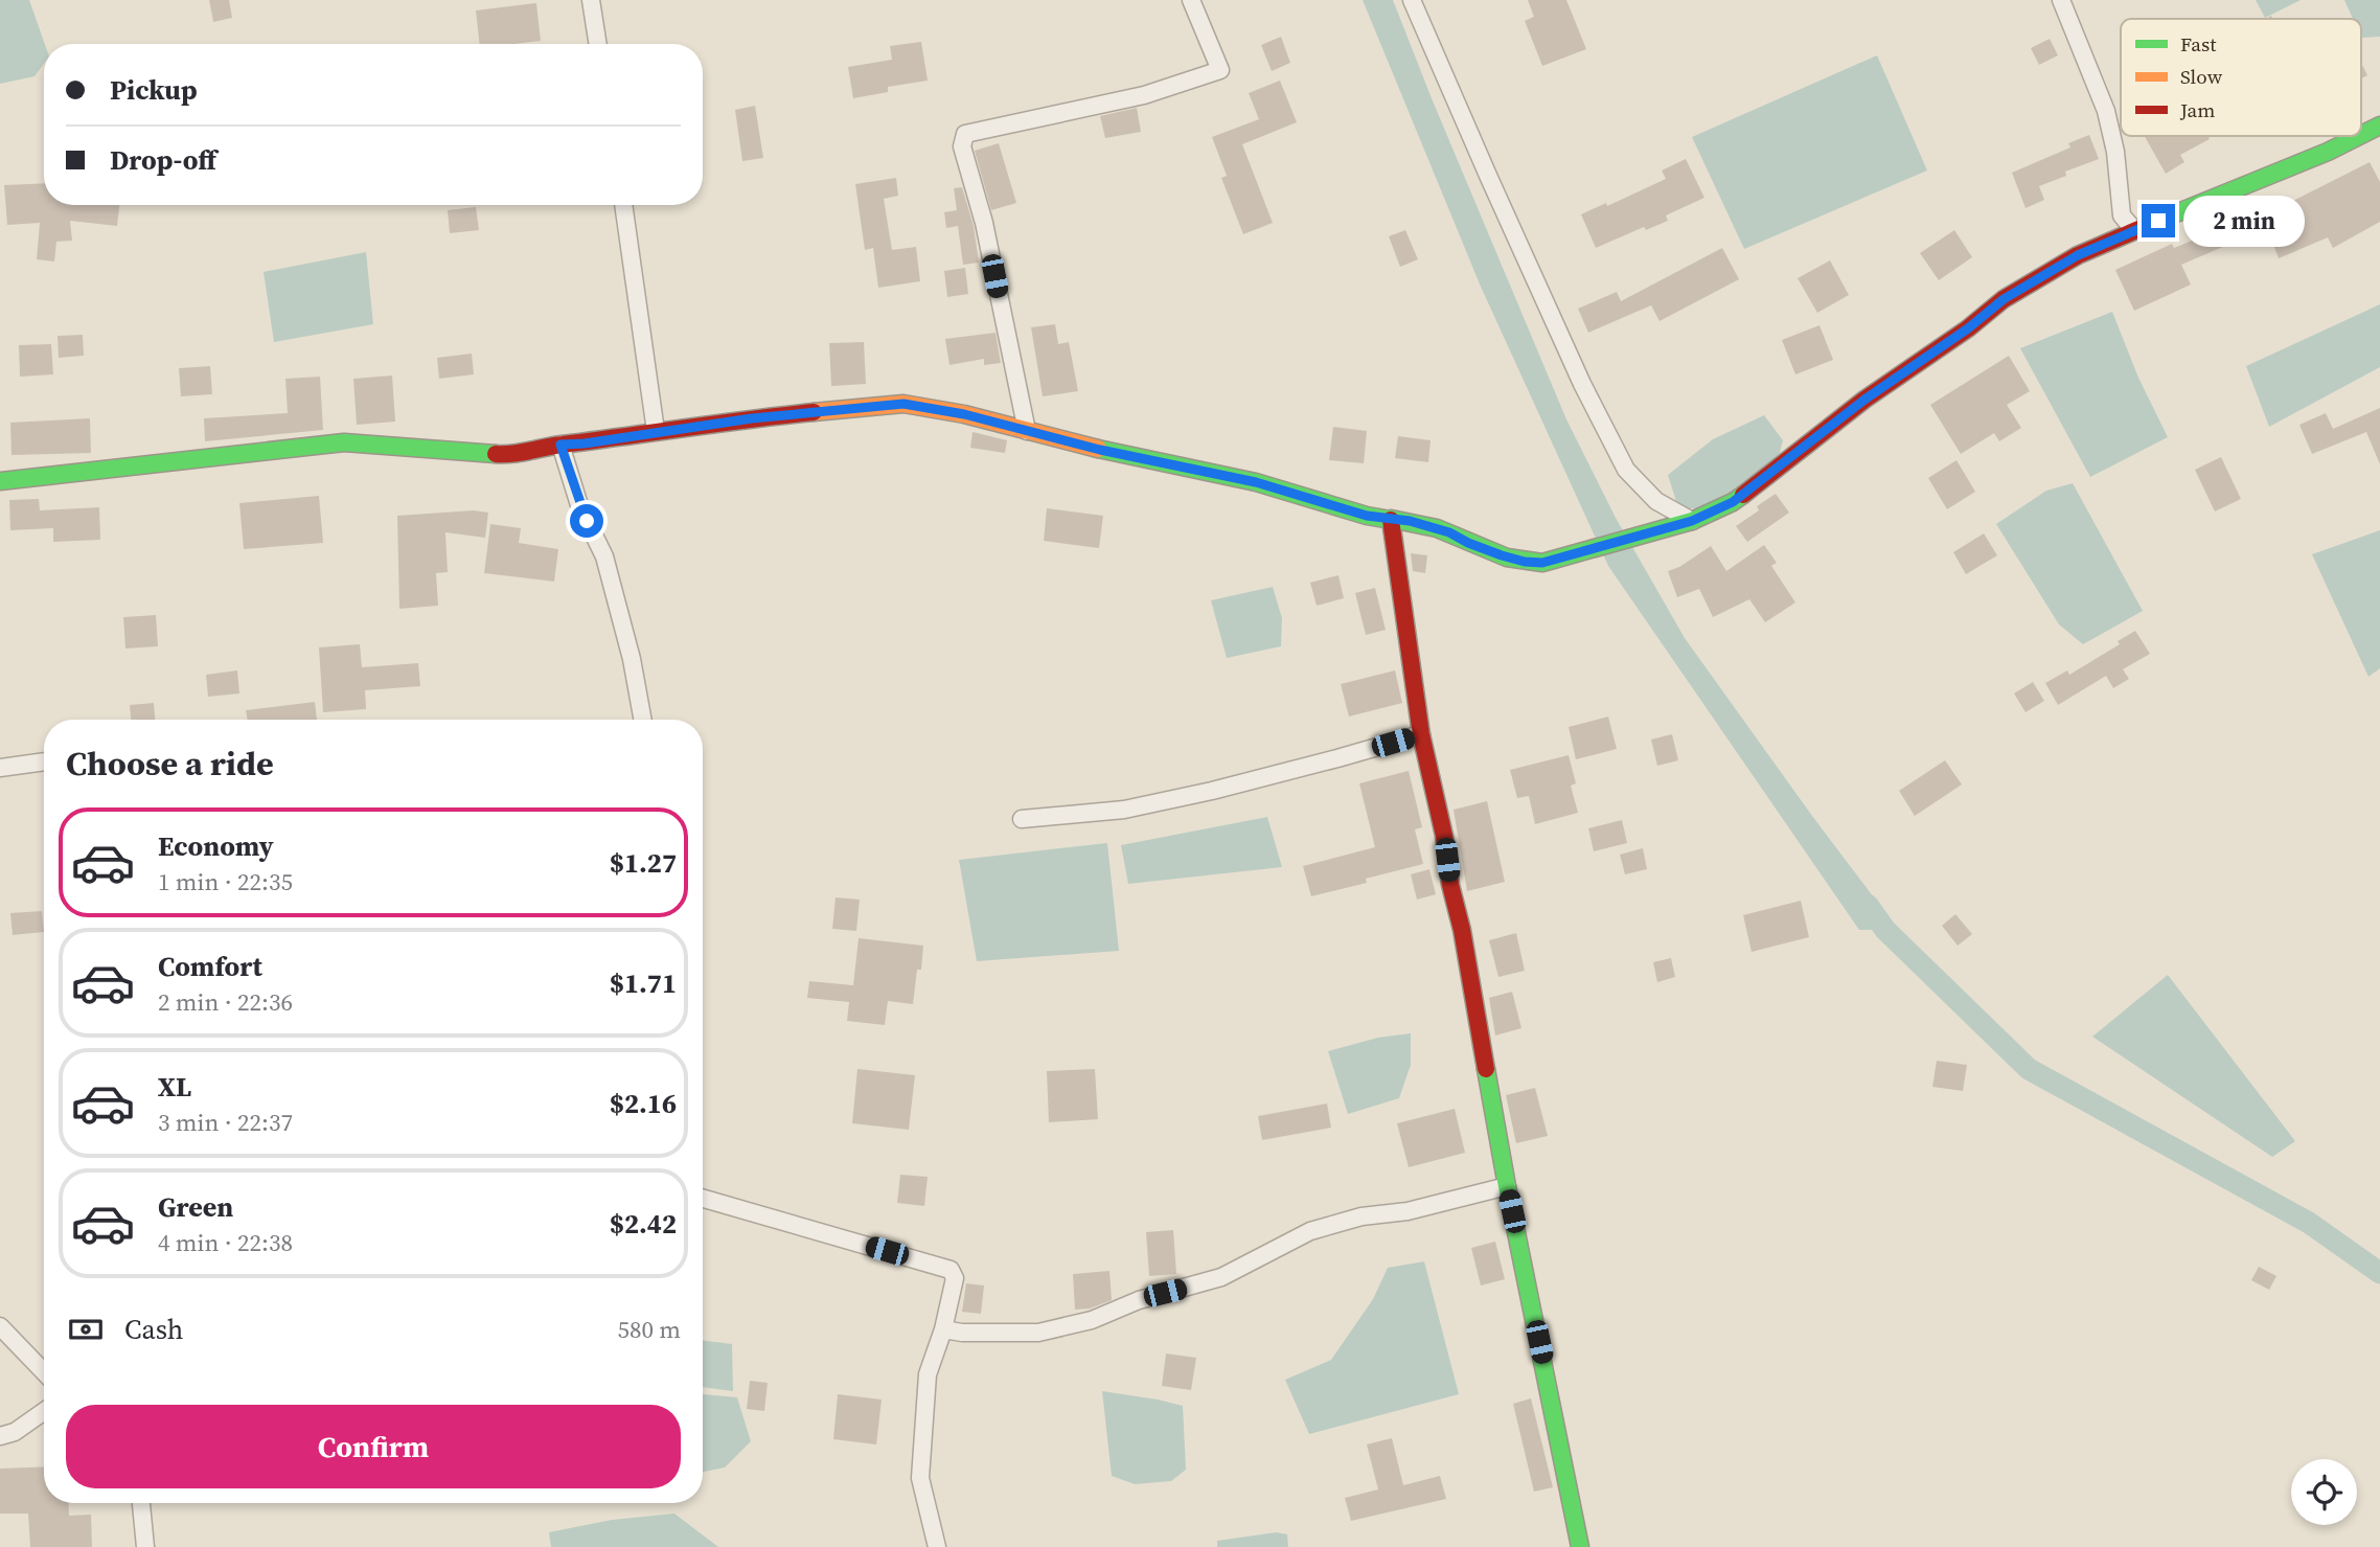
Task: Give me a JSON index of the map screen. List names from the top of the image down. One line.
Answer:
{"legend":["Fast","Slow","Jam"],"page":{"banner":["Pickup","Drop-off"],"bubble":"2 min","heading":"Choose a ride","list":[{"name":"Economy","note":"1 min · 22:35","value":"$1.27"},{"name":"Comfort","note":"2 min · 22:36","value":"$1.71"},{"name":"XL","note":"3 min · 22:37","value":"$2.16"},{"name":"Green","note":"4 min · 22:38","value":"$2.42"}],"pay":["Cash","580 m"],"buttons":"Confirm"}}
